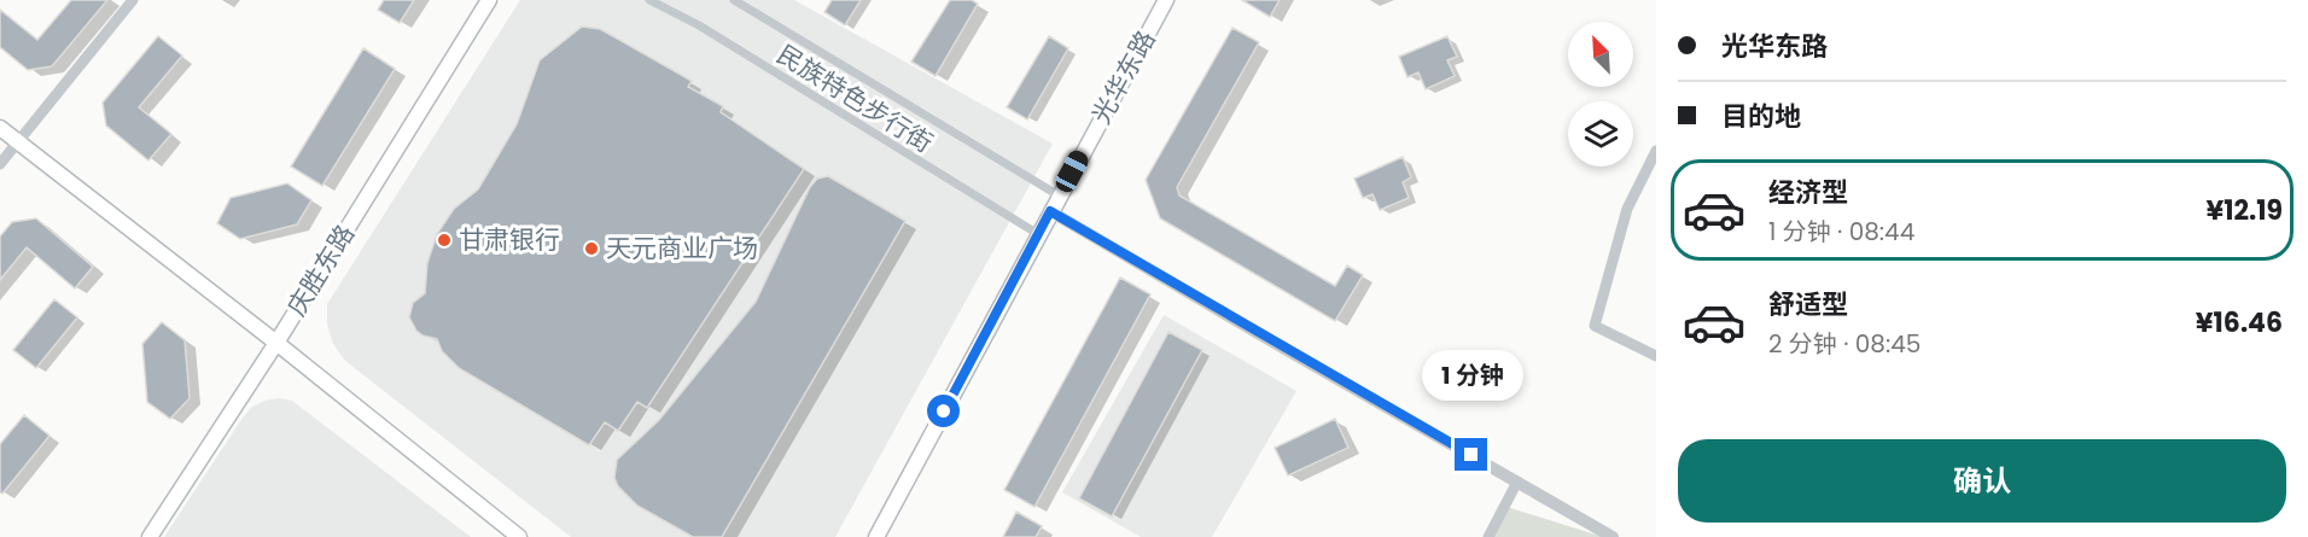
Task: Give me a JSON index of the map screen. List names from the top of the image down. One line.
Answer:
{"streets":{"main road":["光华东路","庆胜东路"],"street":["民族特色步行街"]},"crossings":[["光华东路","民族特色步行街"]],"places":["甘肃银行","天元商业广场"],"north":"top left","page":{"banner":["光华东路","目的地"],"list":[{"name":"经济型","note":"1 分钟 · 08:44","value":"¥12.19"},{"name":"舒适型","note":"2 分钟 · 08:45","value":"¥16.46"}],"bubble":"1 分钟","buttons":"确认"}}
